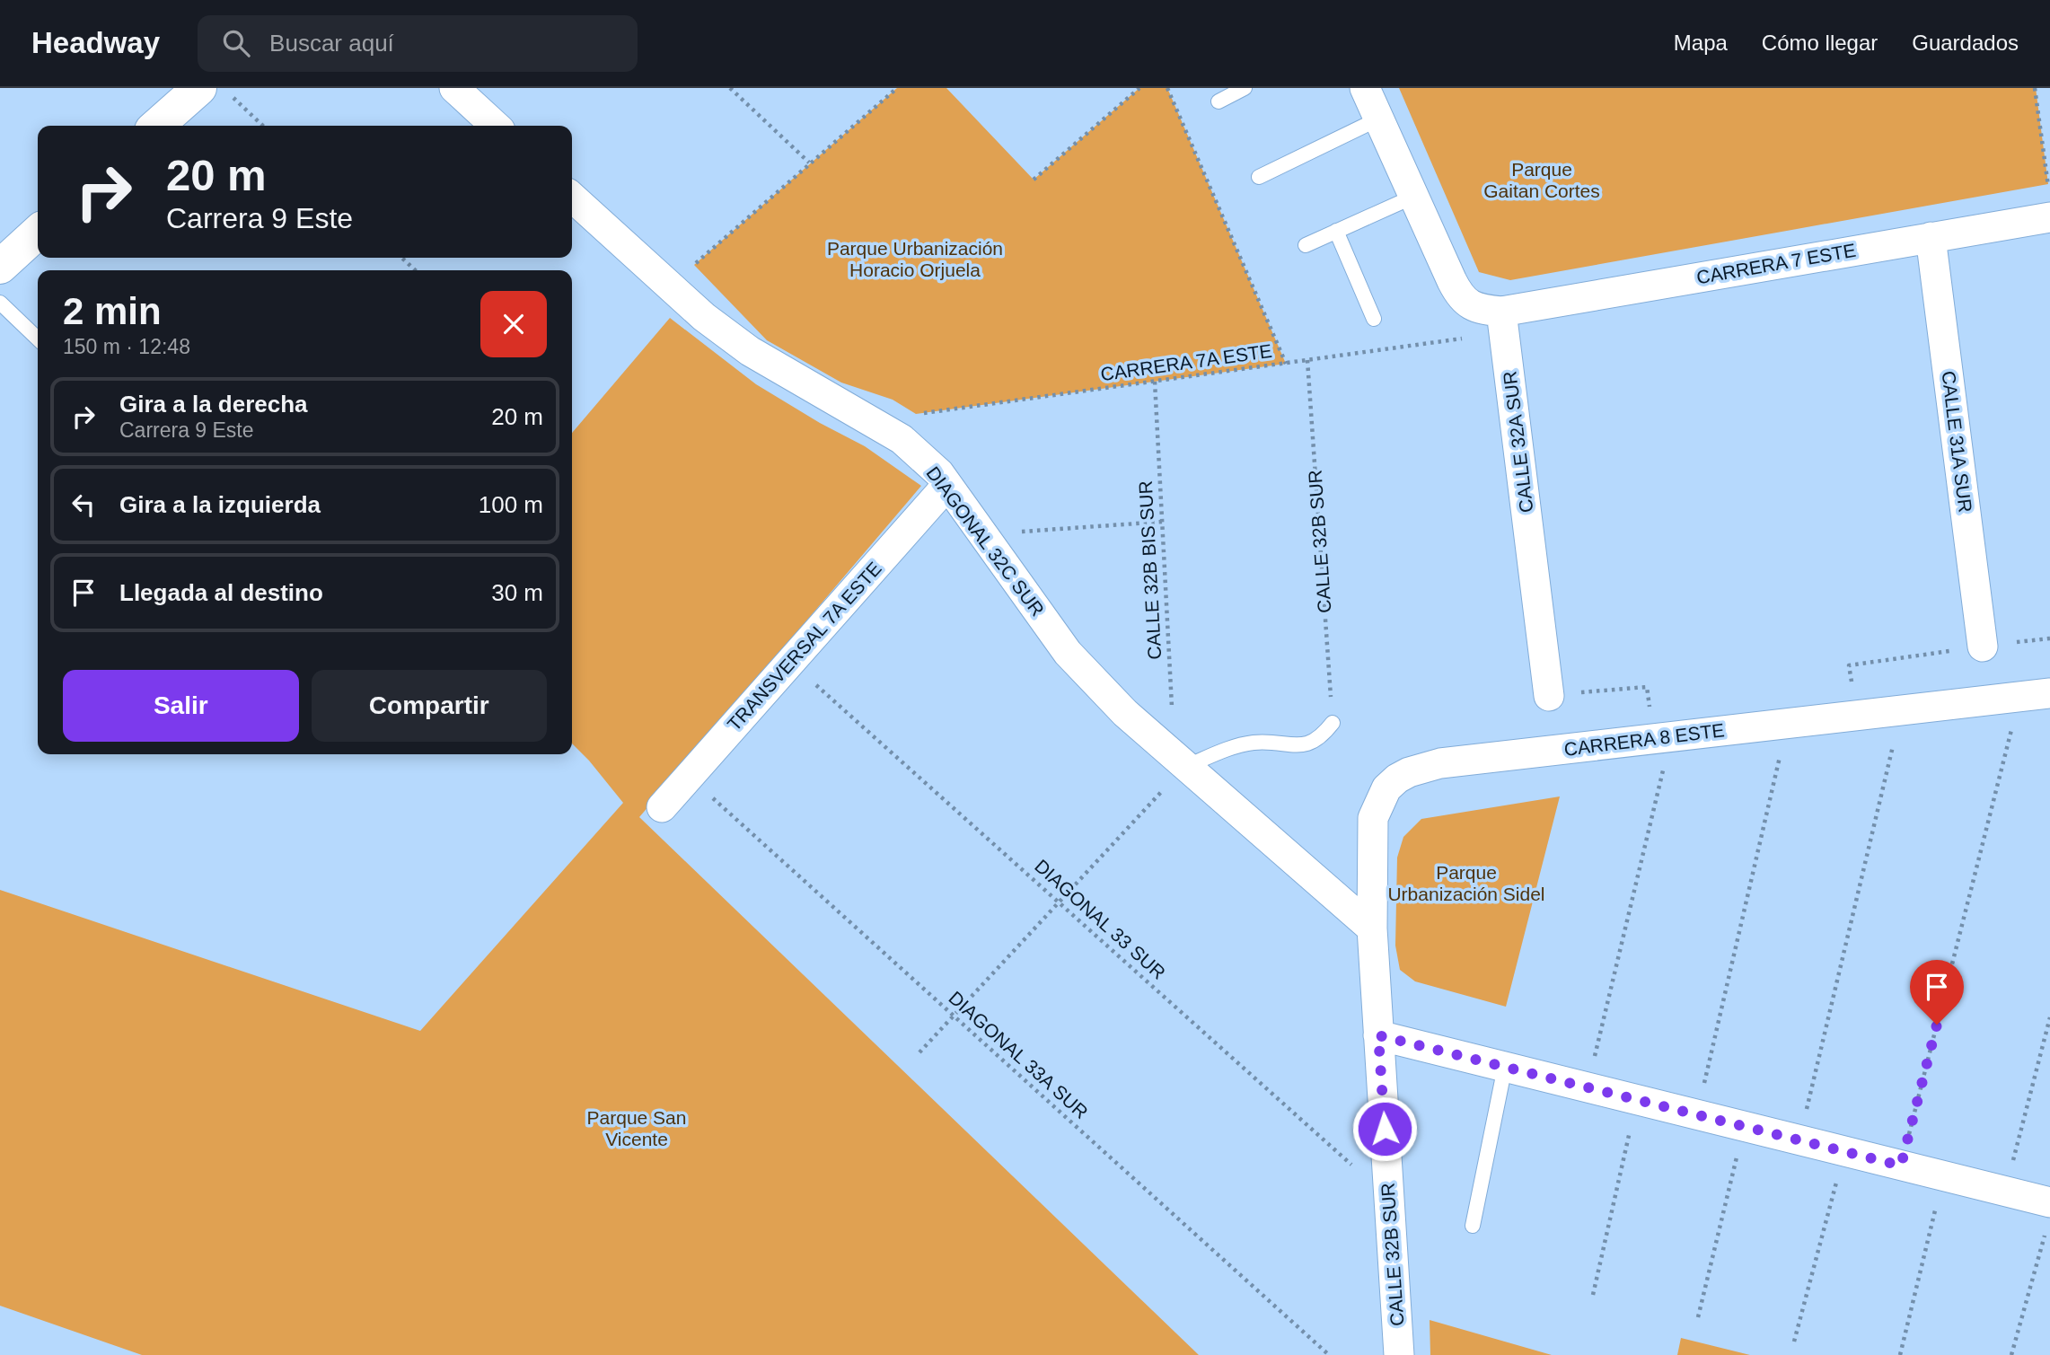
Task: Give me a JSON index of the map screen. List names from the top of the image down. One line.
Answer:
{"streets":{"street":["CARRERA 7 ESTE","CALLE 32A SUR","CALLE 31A SUR","DIAGONAL 32C SUR","CALLE 32B SUR","TRANSVERSAL 7A ESTE","CARRERA 8 ESTE"],"path":["CARRERA 7A ESTE","CALLE 32B BIS SUR","DIAGONAL 33 SUR","DIAGONAL 33A SUR"]},"crossings":[["CARRERA 7 ESTE","CARRERA 7A ESTE"],["CARRERA 7 ESTE","CALLE 32A SUR"],["CARRERA 7 ESTE","CALLE 31A SUR"],["CARRERA 7A ESTE","CALLE 32A SUR"],["CARRERA 7A ESTE","DIAGONAL 32C SUR"],["CARRERA 7A ESTE","CALLE 32B SUR"],["CARRERA 7A ESTE","CALLE 32B BIS SUR"],["DIAGONAL 32C SUR","CALLE 32B SUR"],["DIAGONAL 32C SUR","CALLE 32B BIS SUR"],["DIAGONAL 32C SUR","TRANSVERSAL 7A ESTE"],["DIAGONAL 32C SUR","CARRERA 8 ESTE"],["CALLE 32B SUR","CARRERA 8 ESTE"],["CALLE 32B SUR","DIAGONAL 33 SUR"],["TRANSVERSAL 7A ESTE","DIAGONAL 33 SUR"],["TRANSVERSAL 7A ESTE","DIAGONAL 33A SUR"]],"parks":["Parque Gaitan Cortes","Parque Urbanización Horacio Orjuela","Parque Urbanización Sidel","Parque San Vicente"],"page":{"header":"Headway","search":"Buscar aquí","nav":["Mapa","Cómo llegar","Guardados"],"turn":["20 m","Carrera 9 Este"],"heading":["2 min","150 m · 12:48"],"list":[{"name":"Gira a la derecha","note":"Carrera 9 Este","value":"20 m"},{"name":"Gira a la izquierda","value":"100 m"},{"name":"Llegada al destino","value":"30 m"}],"buttons":["Salir","Compartir"]}}
